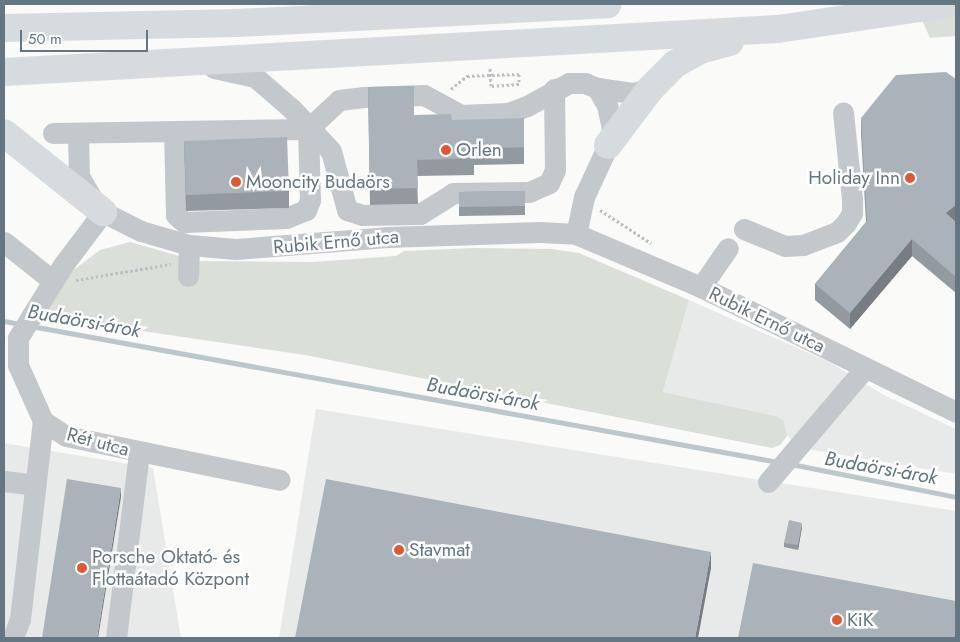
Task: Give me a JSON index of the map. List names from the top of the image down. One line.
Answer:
{"streets":{"street":["Rubik Ernő utca","Rét utca"]},"crossings":[["Rubik Ernő utca","Rét utca"]],"water":["Budaörsi-árok"],"places":["Orlen","Holiday Inn","Mooncity Budaörs","Stavmat","Porsche Oktató- és Flottaátadó Központ","KiK"],"scale_bar":"50 m"}
